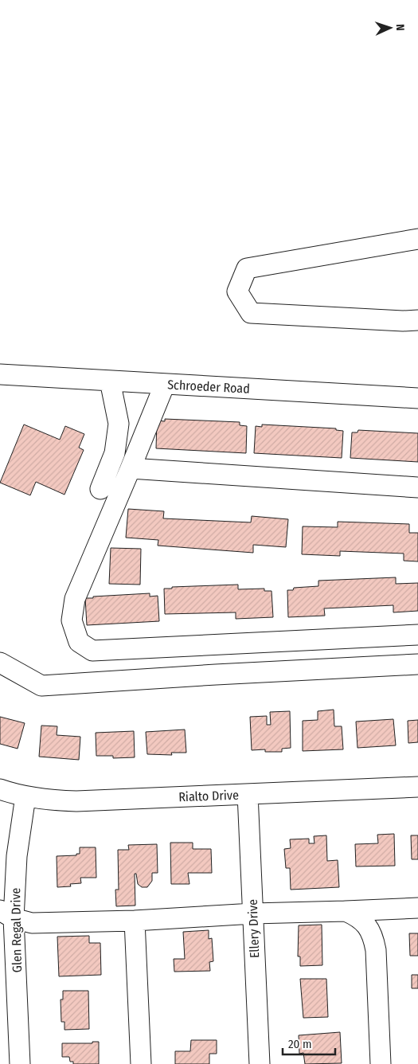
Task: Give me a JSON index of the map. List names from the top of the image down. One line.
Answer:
{"streets":{"street":["Schroeder Road","Rialto Drive","Ellery Drive","Glen Regal Drive"]},"crossings":[["Rialto Drive","Ellery Drive"],["Rialto Drive","Glen Regal Drive"]],"scale_bar":"20 m","north":"right"}
